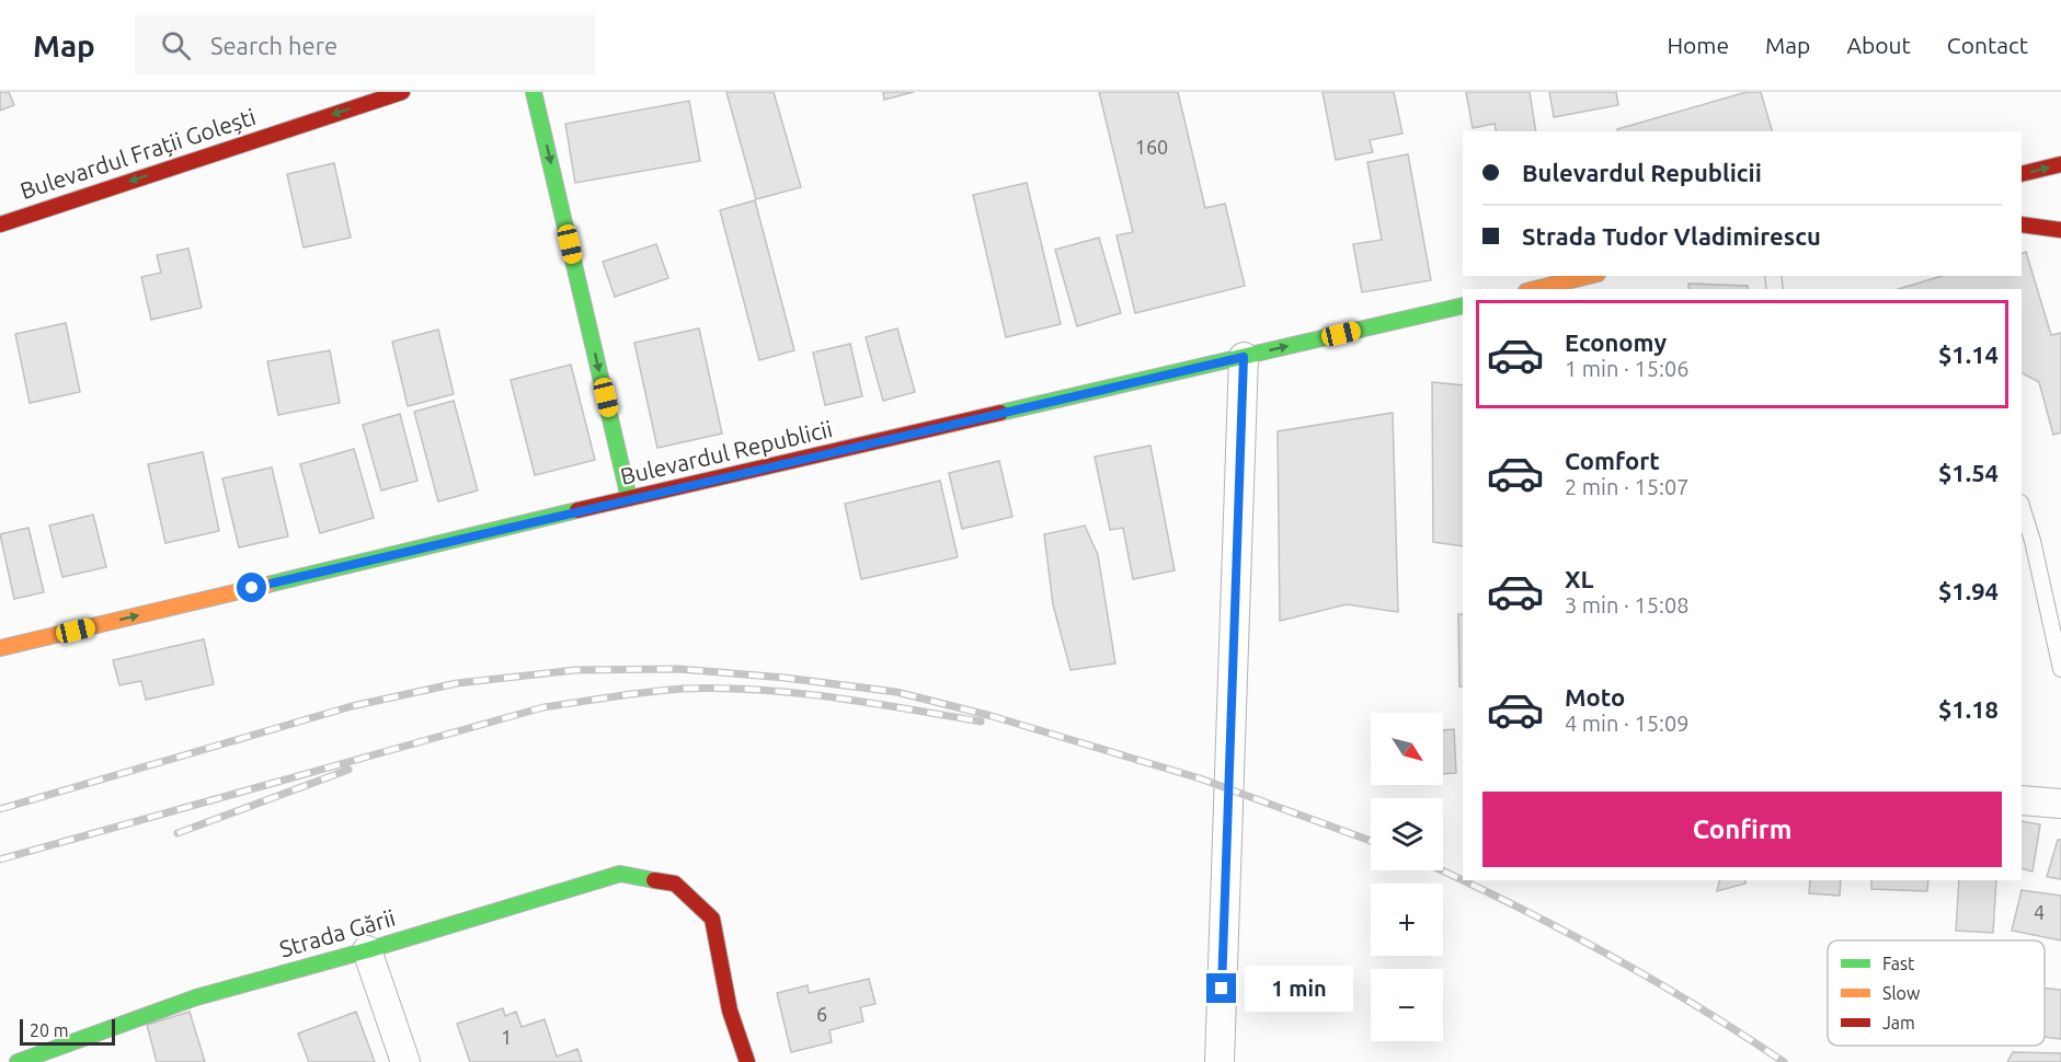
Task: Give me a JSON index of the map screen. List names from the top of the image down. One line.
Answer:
{"streets":{"main road":["Bulevardul Frații Golești","Bulevardul Republicii","Strada Gării"]},"one_way":["Bulevardul Frații Golești","Bulevardul Republicii"],"house_numbers":["160","4","6","1"],"legend":["Fast","Slow","Jam"],"scale_bar":"20 m","north":"bottom right","page":{"header":"Map","search":"Search here","nav":["Home","Map","About","Contact"],"banner":["Bulevardul Republicii","Strada Tudor Vladimirescu"],"list":[{"name":"Economy","note":"1 min · 15:06","value":"$1.14"},{"name":"Comfort","note":"2 min · 15:07","value":"$1.54"},{"name":"XL","note":"3 min · 15:08","value":"$1.94"},{"name":"Moto","note":"4 min · 15:09","value":"$1.18"}],"map_buttons":["+","−"],"buttons":"Confirm","bubble":"1 min","scale":"20 m"}}
